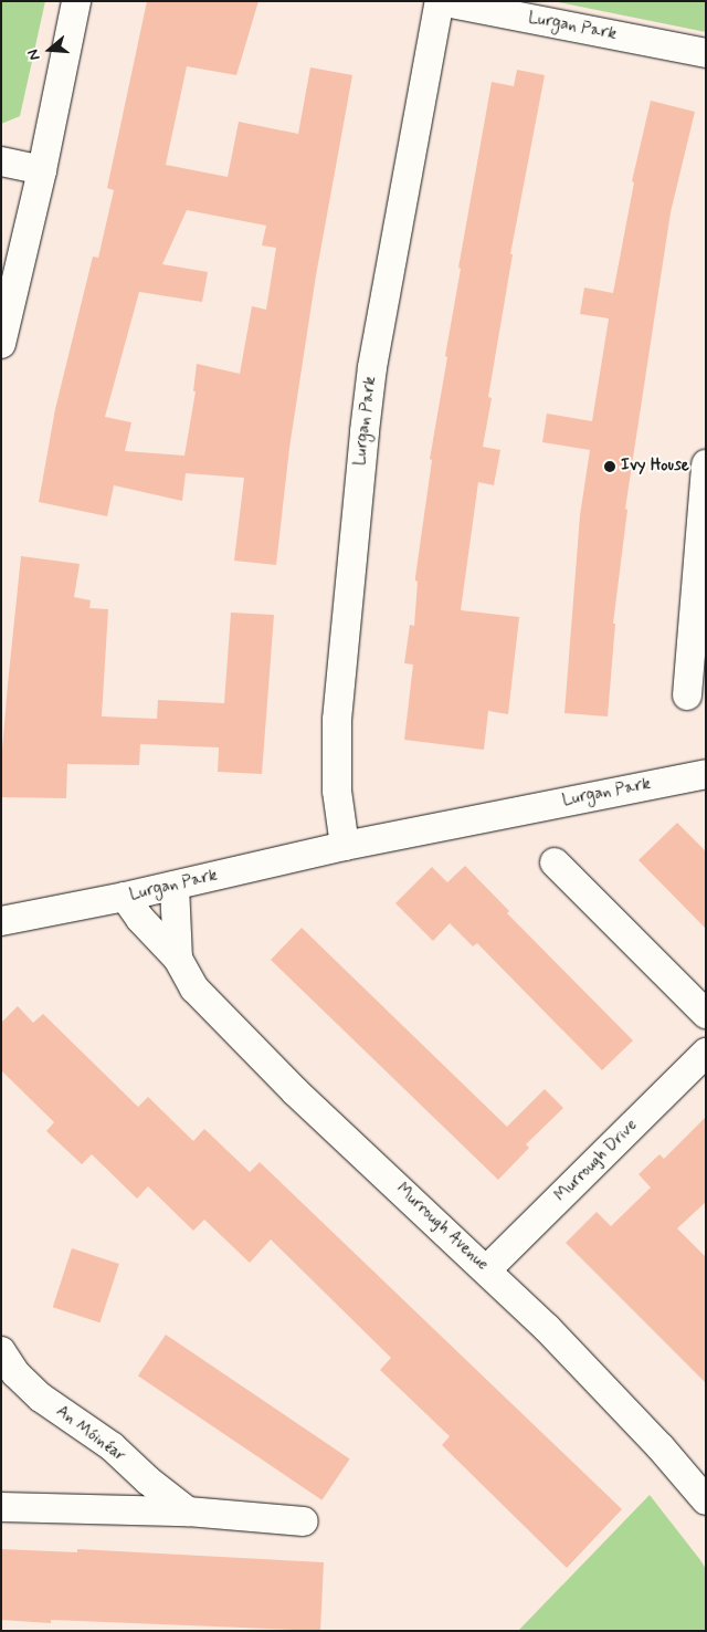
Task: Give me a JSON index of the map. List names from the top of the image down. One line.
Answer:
{"streets":{"street":["Lurgan Park","Murrough Drive","Murrough Avenue","An Móinéar"]},"crossings":[["Lurgan Park","Murrough Avenue"],["Murrough Drive","Murrough Avenue"]],"places":["Ivy House"],"north":"left"}
